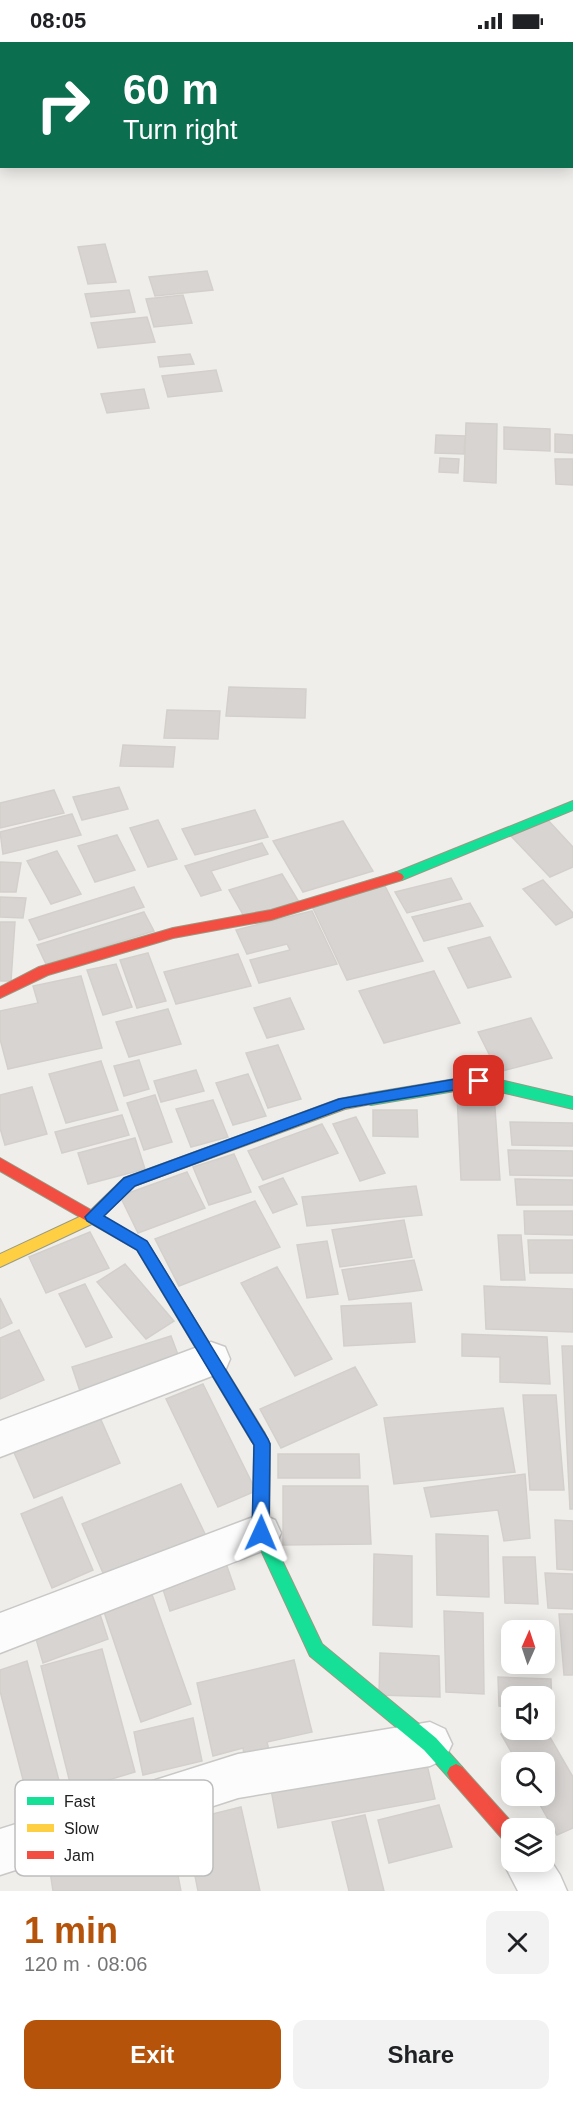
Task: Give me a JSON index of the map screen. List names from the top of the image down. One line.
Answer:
{"legend":["Fast","Slow","Jam"],"north":"top","page":{"status":"08:05","turn":["60 m","Turn right"],"heading":["1 min","120 m · 08:06"],"buttons":["Exit","Share"]}}
